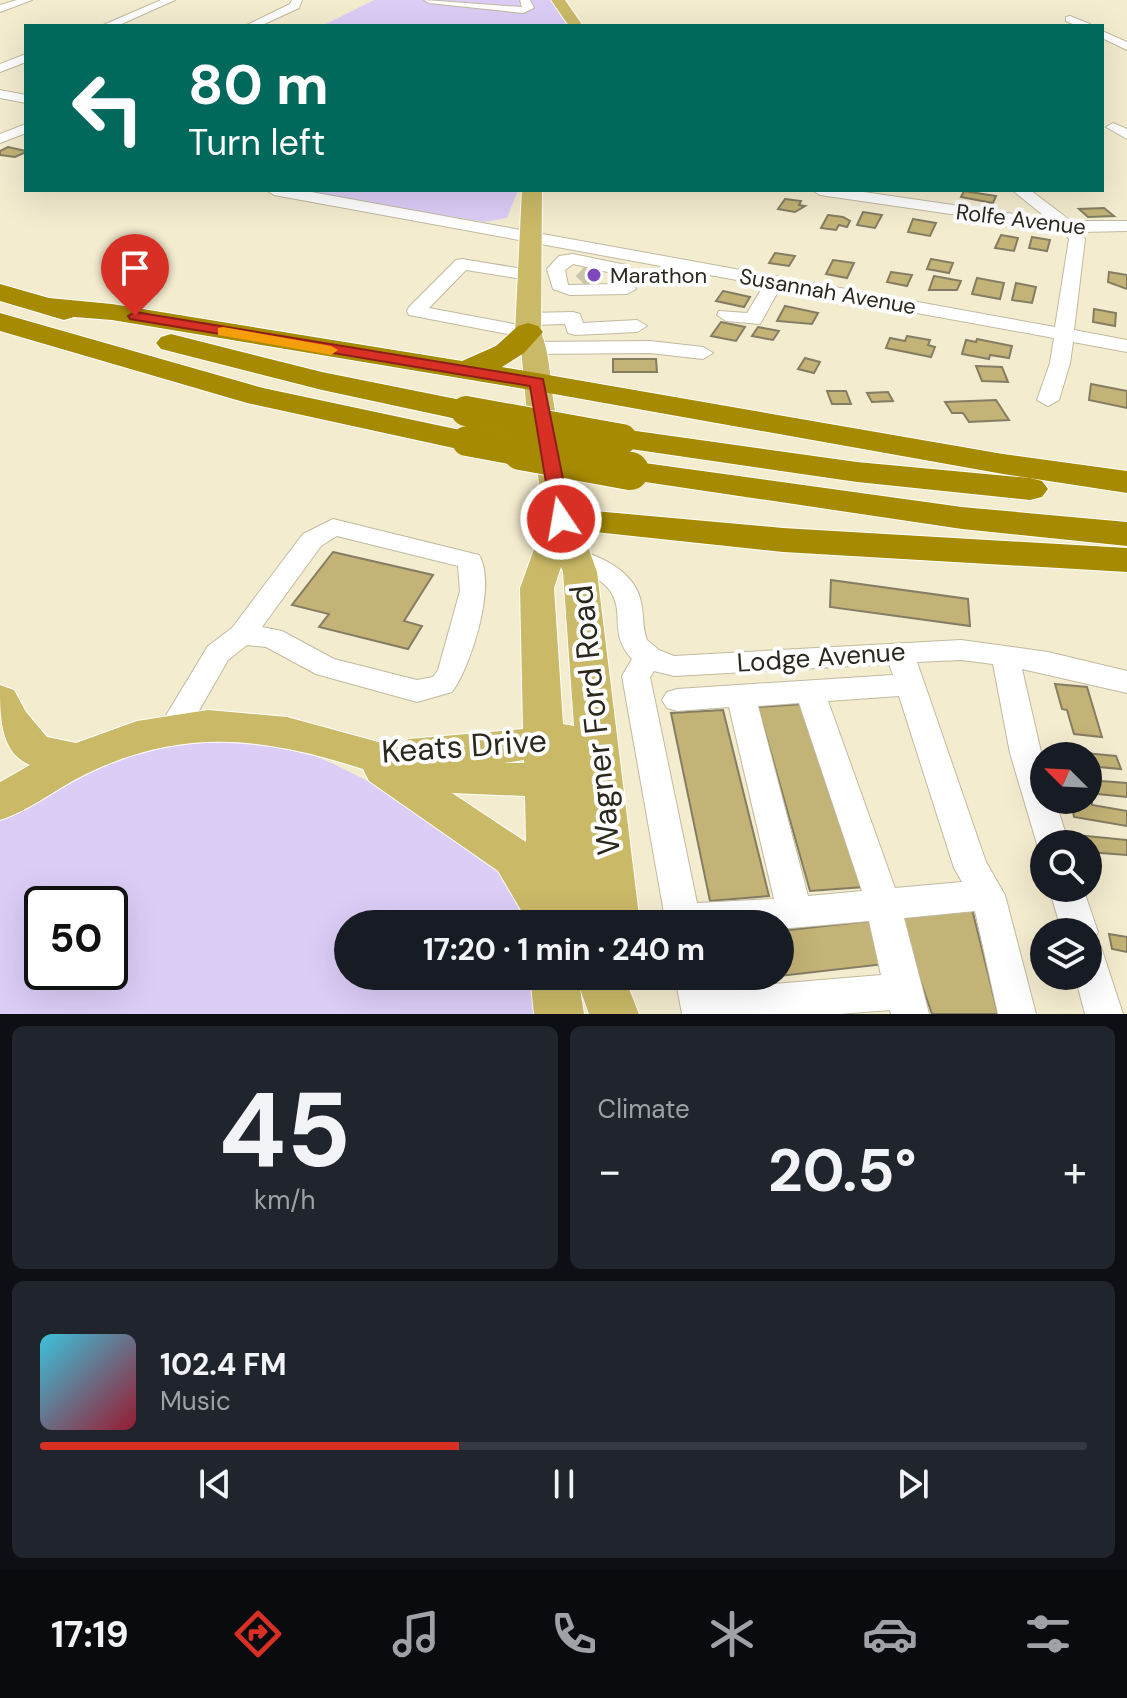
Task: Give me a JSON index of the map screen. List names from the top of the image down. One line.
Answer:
{"streets":{"main road":["Wagner Ford Road","Keats Drive"],"street":["Rolfe Avenue","Susannah Avenue","Lodge Avenue"]},"crossings":[["Susannah Avenue","Wagner Ford Road"],["Wagner Ford Road","Keats Drive"]],"places":["Marathon"],"north":"top left","page":{"turn":["80 m","Turn left"],"limit":"50","trip":"17:20 · 1 min · 240 m","tile":[["45","km/h"],"Climate"],"heat":["−","20.5°","+"],"song":["102.4 FM","Music"],"tabs":"17:19"}}
